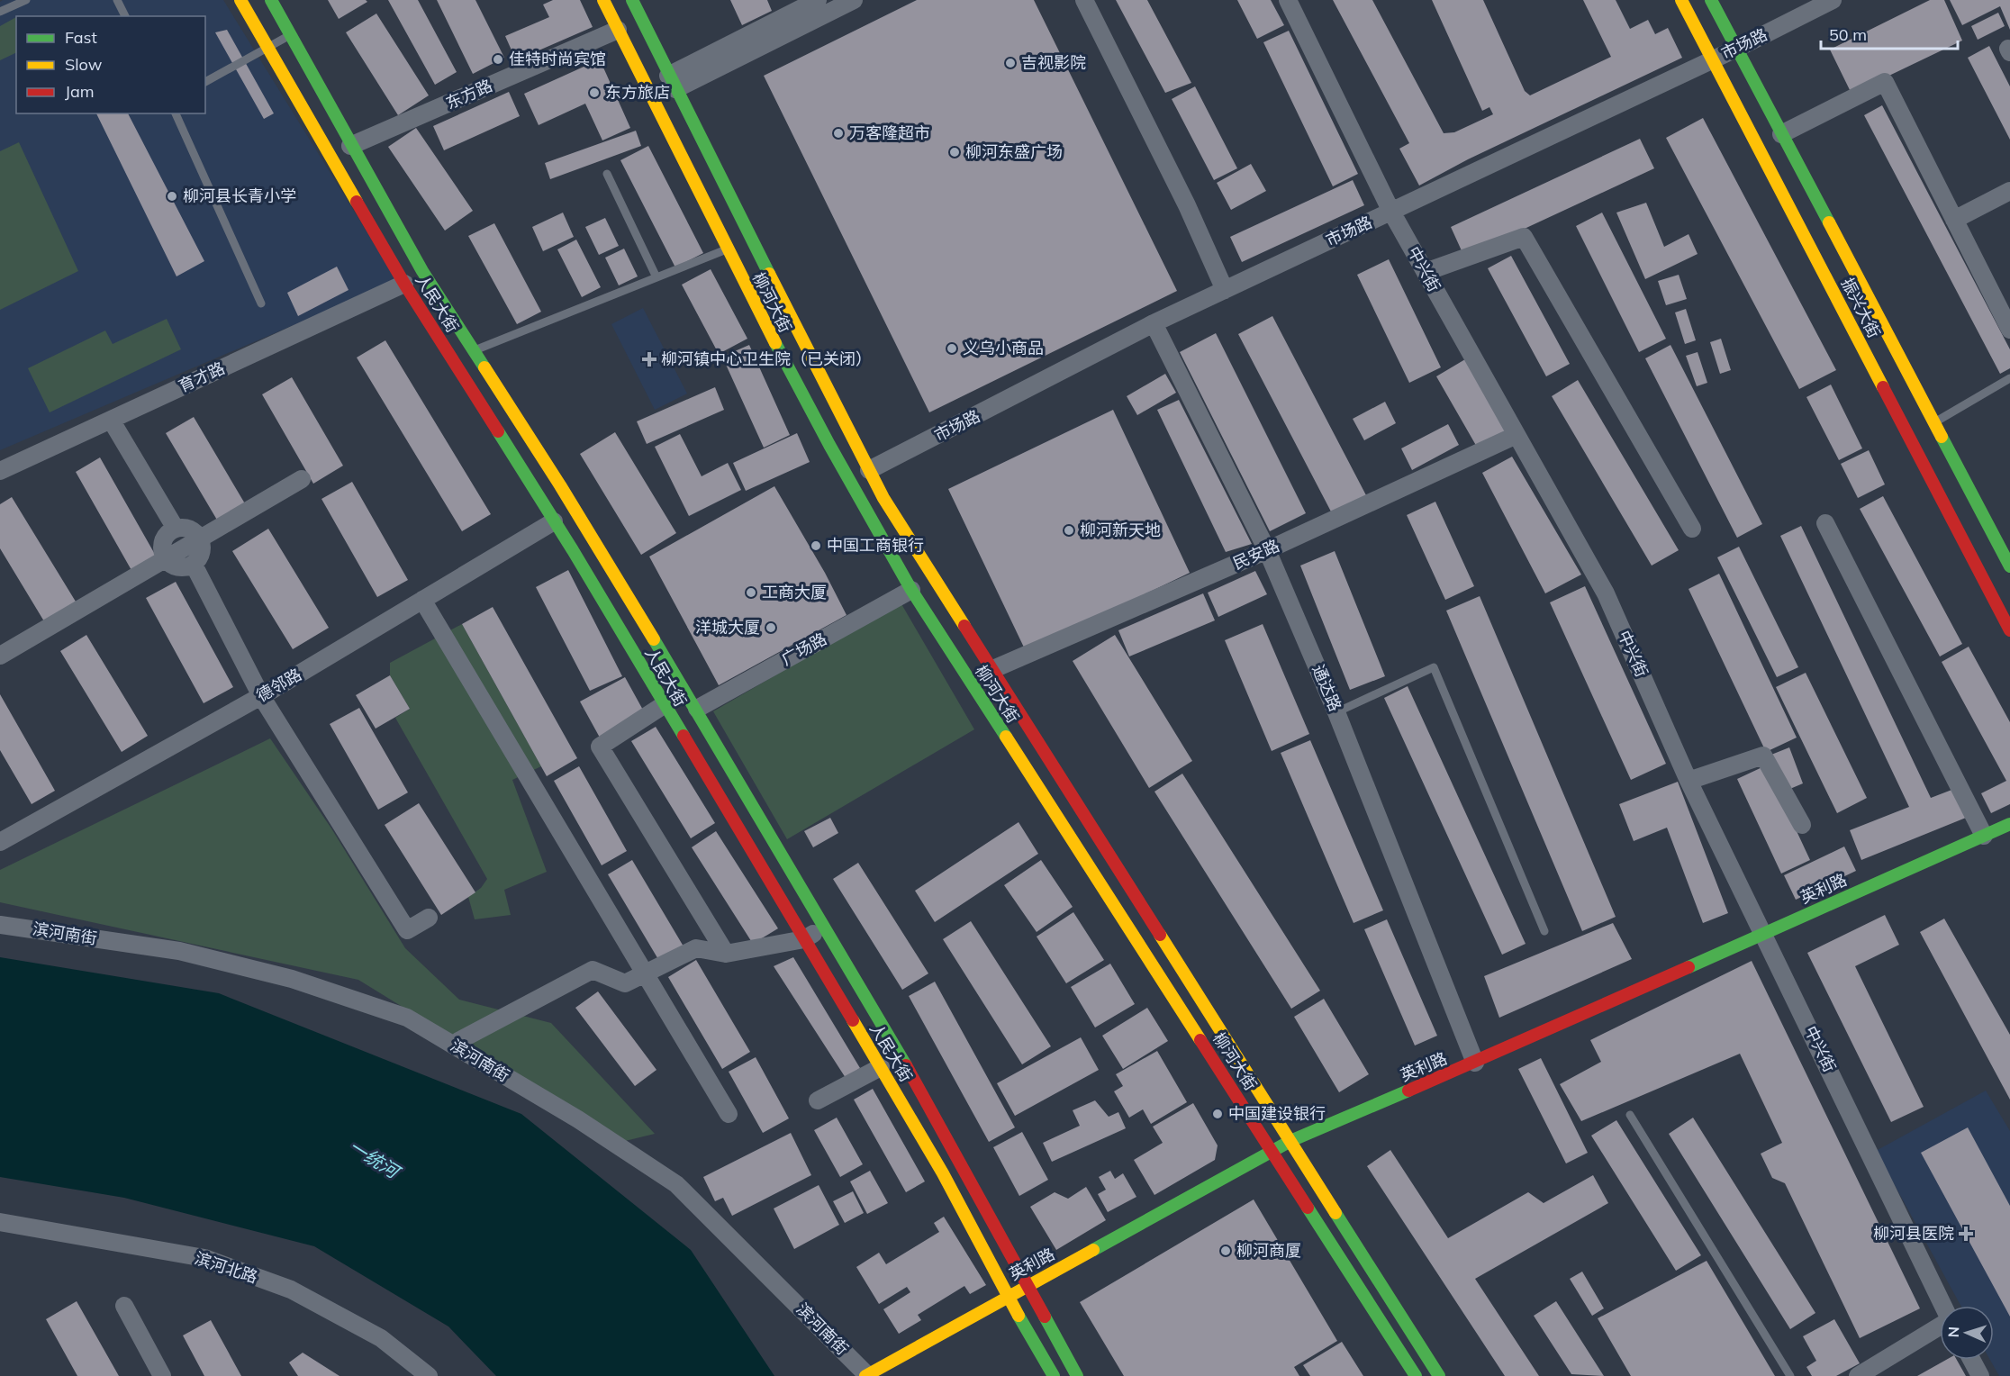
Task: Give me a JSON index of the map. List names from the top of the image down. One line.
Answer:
{"streets":{"street":["市场路","东方路","中兴街","柳河大街","人民大街","振兴大街","育才路","民安路","广场路","德邻路","通达路","英利路","滨河南街","滨河北路"]},"crossings":[["市场路","中兴街"],["市场路","柳河大街"],["市场路","振兴大街"],["市场路","通达路"],["东方路","柳河大街"],["东方路","人民大街"],["中兴街","民安路"],["中兴街","英利路"],["柳河大街","民安路"],["柳河大街","广场路"],["柳河大街","英利路"],["人民大街","育才路"],["人民大街","广场路"],["人民大街","德邻路"],["人民大街","英利路"],["民安路","通达路"],["通达路","英利路"],["英利路","滨河南街"]],"water":["一统河"],"places":{"other":["佳特时尚宾馆","吉视影院","东方旅店","万客隆超市","柳河东盛广场","柳河县长青小学","义乌小商品","柳河新天地","中国工商银行","工商大厦","洋城大厦","中国建设银行","柳河商厦"],"health":["柳河镇中心卫生院（已关闭）","柳河县医院"]},"legend":["Fast","Slow","Jam"],"scale_bar":"50 m","north":"left"}
